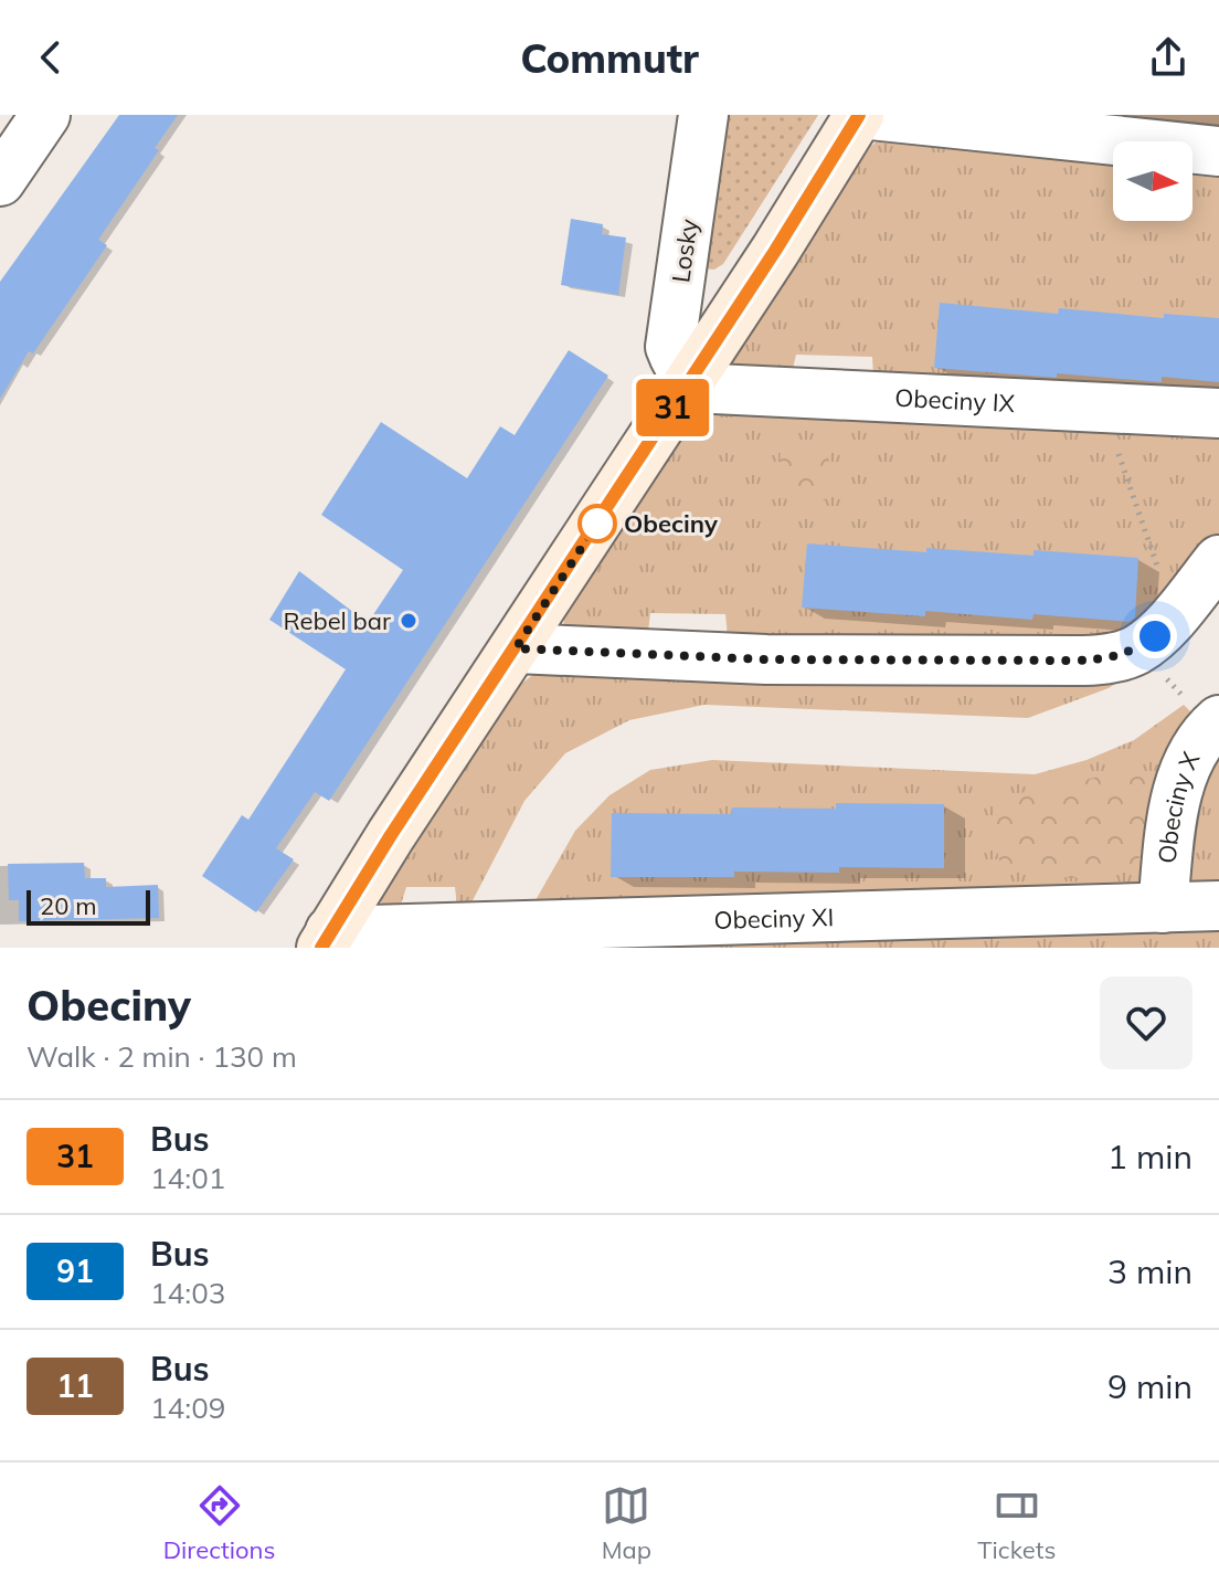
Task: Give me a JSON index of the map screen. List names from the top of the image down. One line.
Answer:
{"streets":{"street":["Losky","Obeciny IX","Obeciny X","Obeciny XI"]},"crossings":[["Losky","Obeciny IX"],["Obeciny X","Obeciny XI"]],"places":["Obeciny","Rebel bar"],"lines":["bus line 31"],"scale_bar":"20 m","north":"right","page":{"header":"Commutr","on_map":"31","scale":"20 m","heading":["Obeciny","Walk · 2 min · 130 m"],"list":[{"mark":"31","name":"Bus","note":"14:01","value":"1 min"},{"mark":"91","name":"Bus","note":"14:03","value":"3 min"},{"mark":"11","name":"Bus","note":"14:09","value":"9 min"}],"tabs":["Directions","Map","Tickets"]}}
